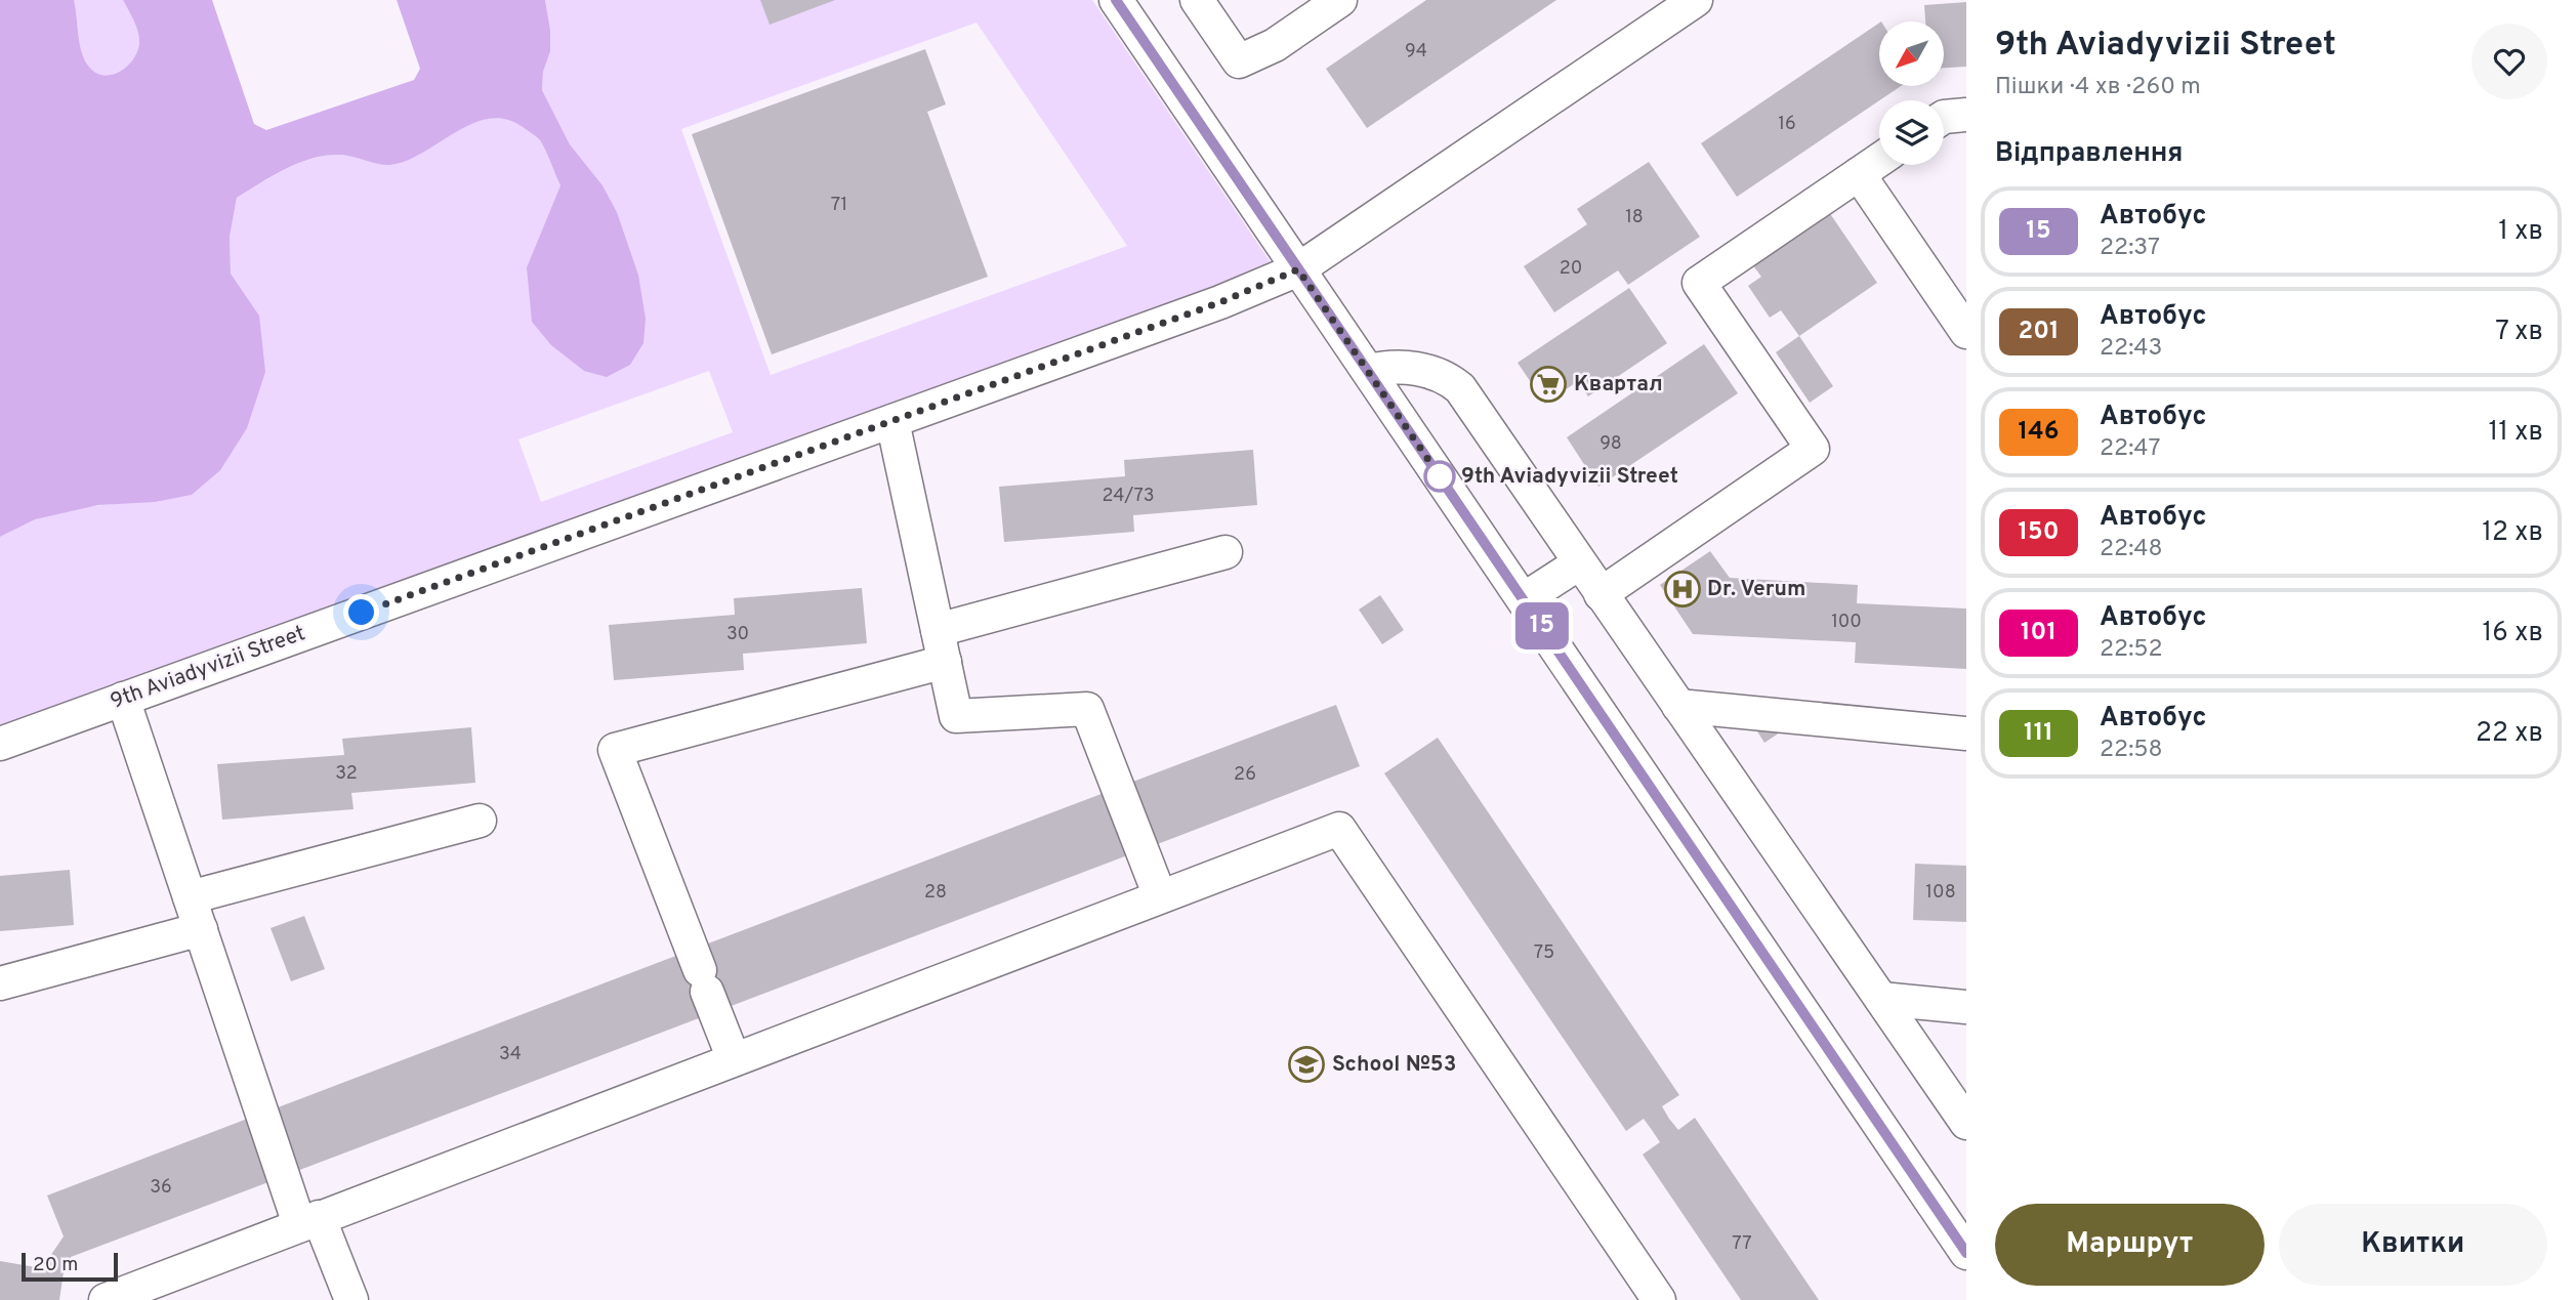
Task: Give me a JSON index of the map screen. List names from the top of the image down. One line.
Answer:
{"streets":{"street":["9th Aviadyvizii Street"]},"places":{"supermarket":["Квартал"],"other":["9th Aviadyvizii Street"],"hospital":["Dr. Verum"],"school or university":["School №53"]},"lines":["bus line 15"],"house_numbers":["94","16","71","18","20","98","24/73","100","30","32","26","28","108","75","34","36","77"],"scale_bar":"20 m","north":"bottom left","page":{"on_map":"15","heading":[["9th Aviadyvizii Street","Пішки · 4 хв · 260 m"],"Відправлення"],"list":[{"mark":"15","name":"Автобус","note":"22:37","value":"1 хв"},{"mark":"201","name":"Автобус","note":"22:43","value":"7 хв"},{"mark":"146","name":"Автобус","note":"22:47","value":"11 хв"},{"mark":"150","name":"Автобус","note":"22:48","value":"12 хв"},{"mark":"101","name":"Автобус","note":"22:52","value":"16 хв"},{"mark":"111","name":"Автобус","note":"22:58","value":"22 хв"}],"buttons":["Маршрут","Квитки"],"scale":"20 m"}}
